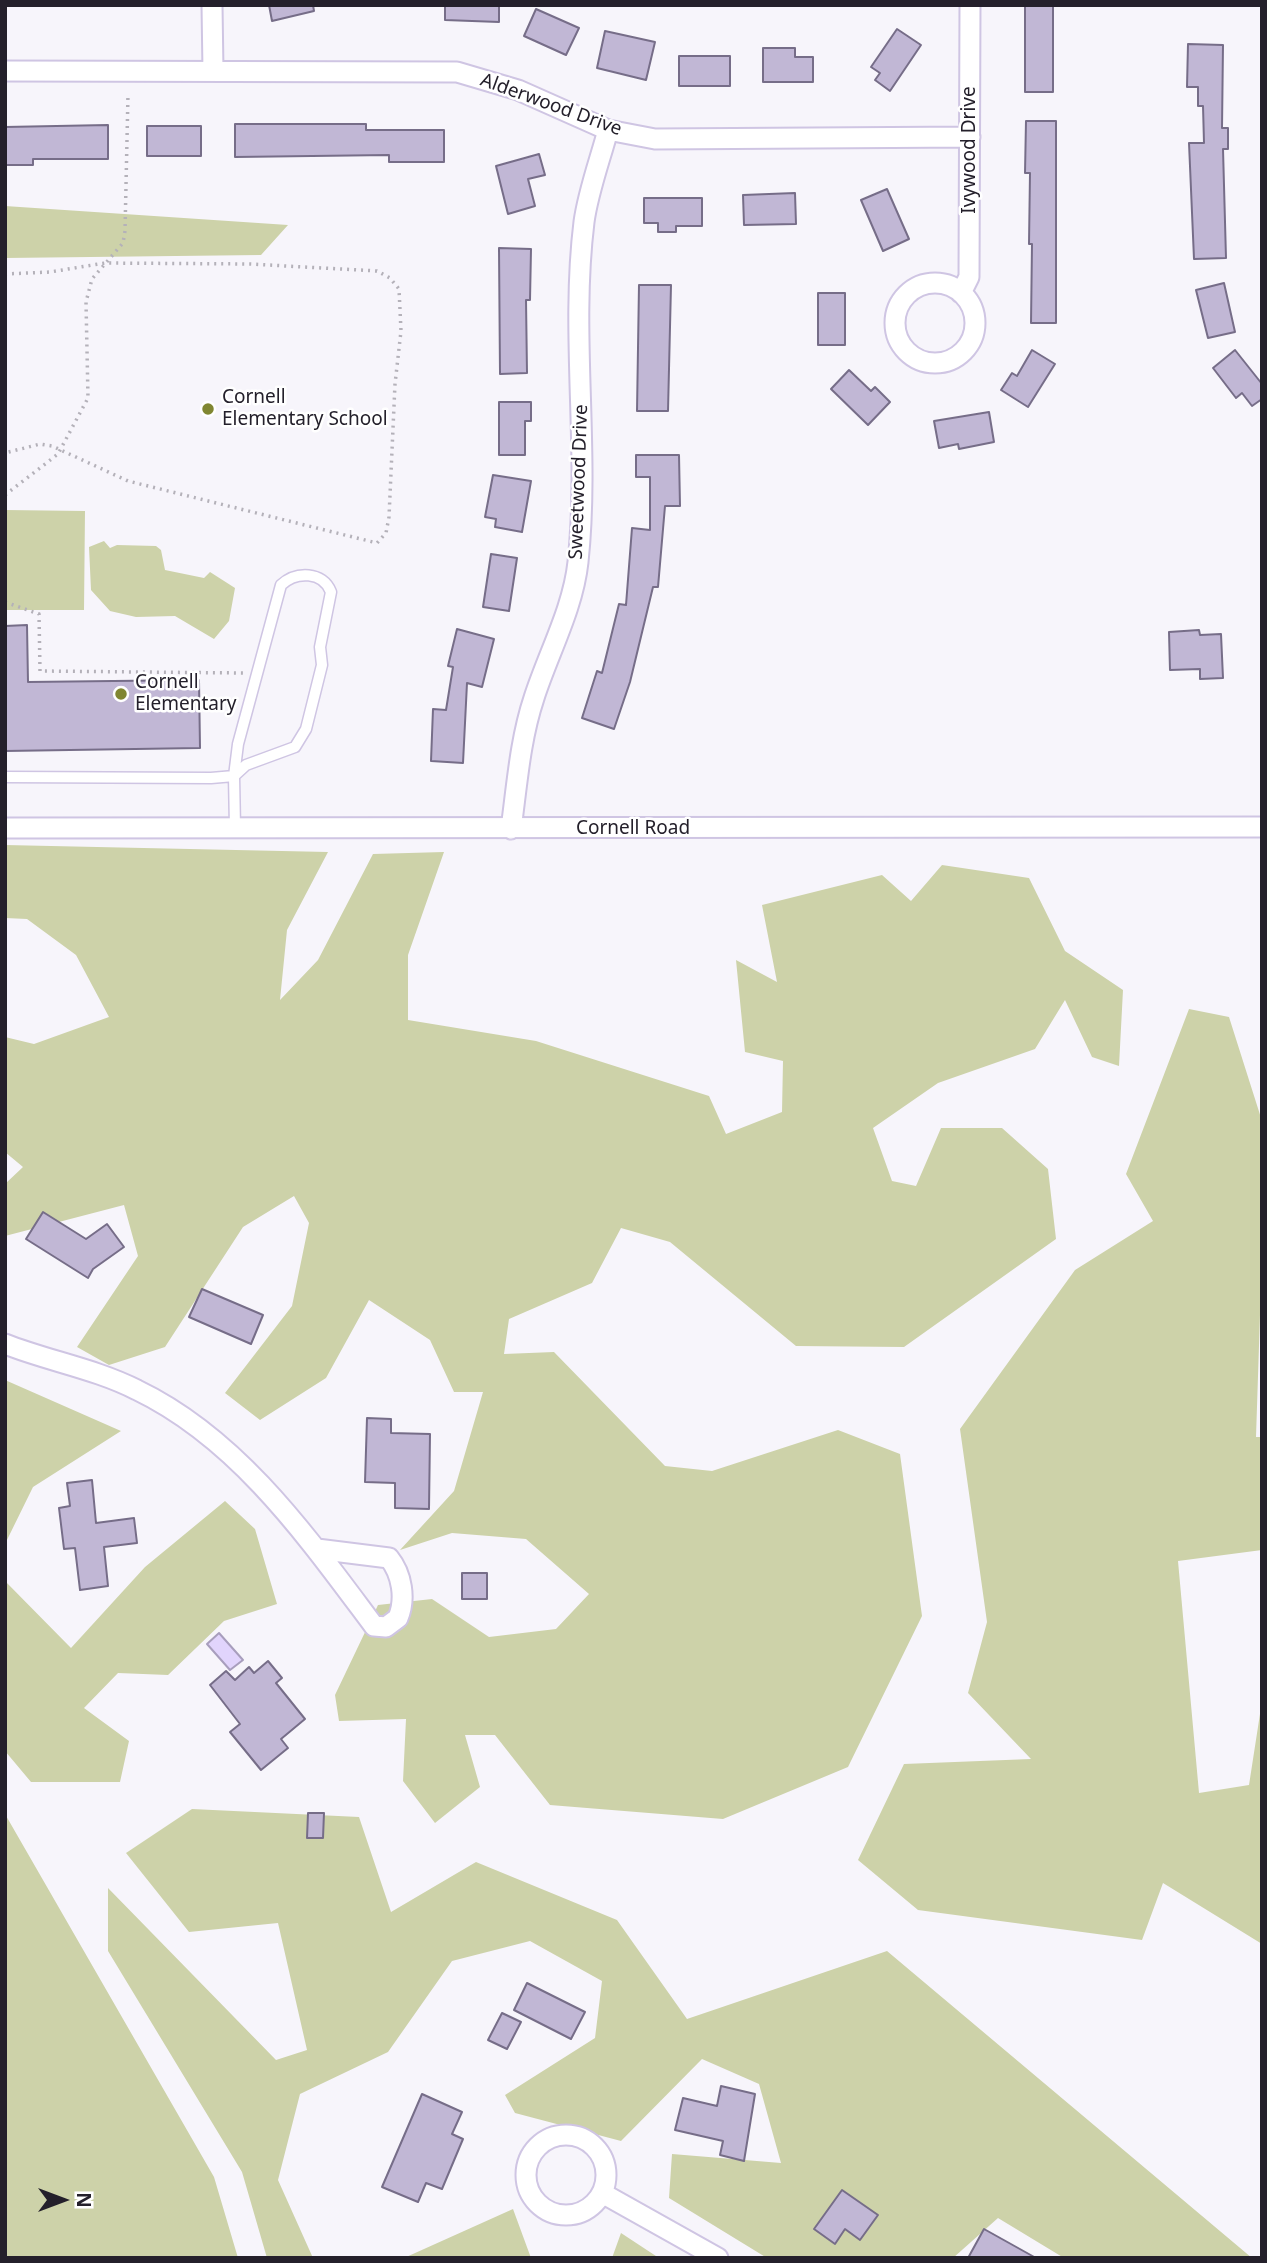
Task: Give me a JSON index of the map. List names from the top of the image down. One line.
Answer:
{"streets":{"street":["Alderwood Drive","Ivywood Drive","Sweetwood Drive","Cornell Road"]},"crossings":[["Alderwood Drive","Ivywood Drive"],["Alderwood Drive","Sweetwood Drive"],["Sweetwood Drive","Cornell Road"]],"places":["Cornell Elementary School","Cornell Elementary"],"north":"right"}
